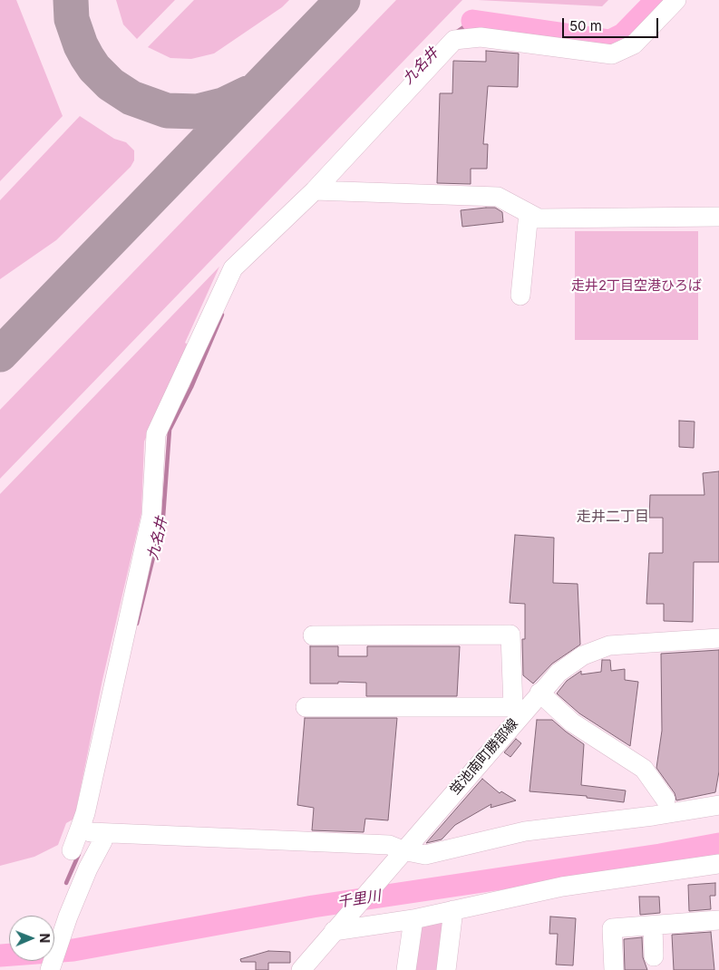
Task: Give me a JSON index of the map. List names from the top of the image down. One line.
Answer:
{"streets":{"street":["蛍池南町勝部線"]},"districts":["走井二丁目"],"water":["九名井","千里川"],"parks":["走井2丁目空港ひろば"],"scale_bar":"50 m","north":"right"}
